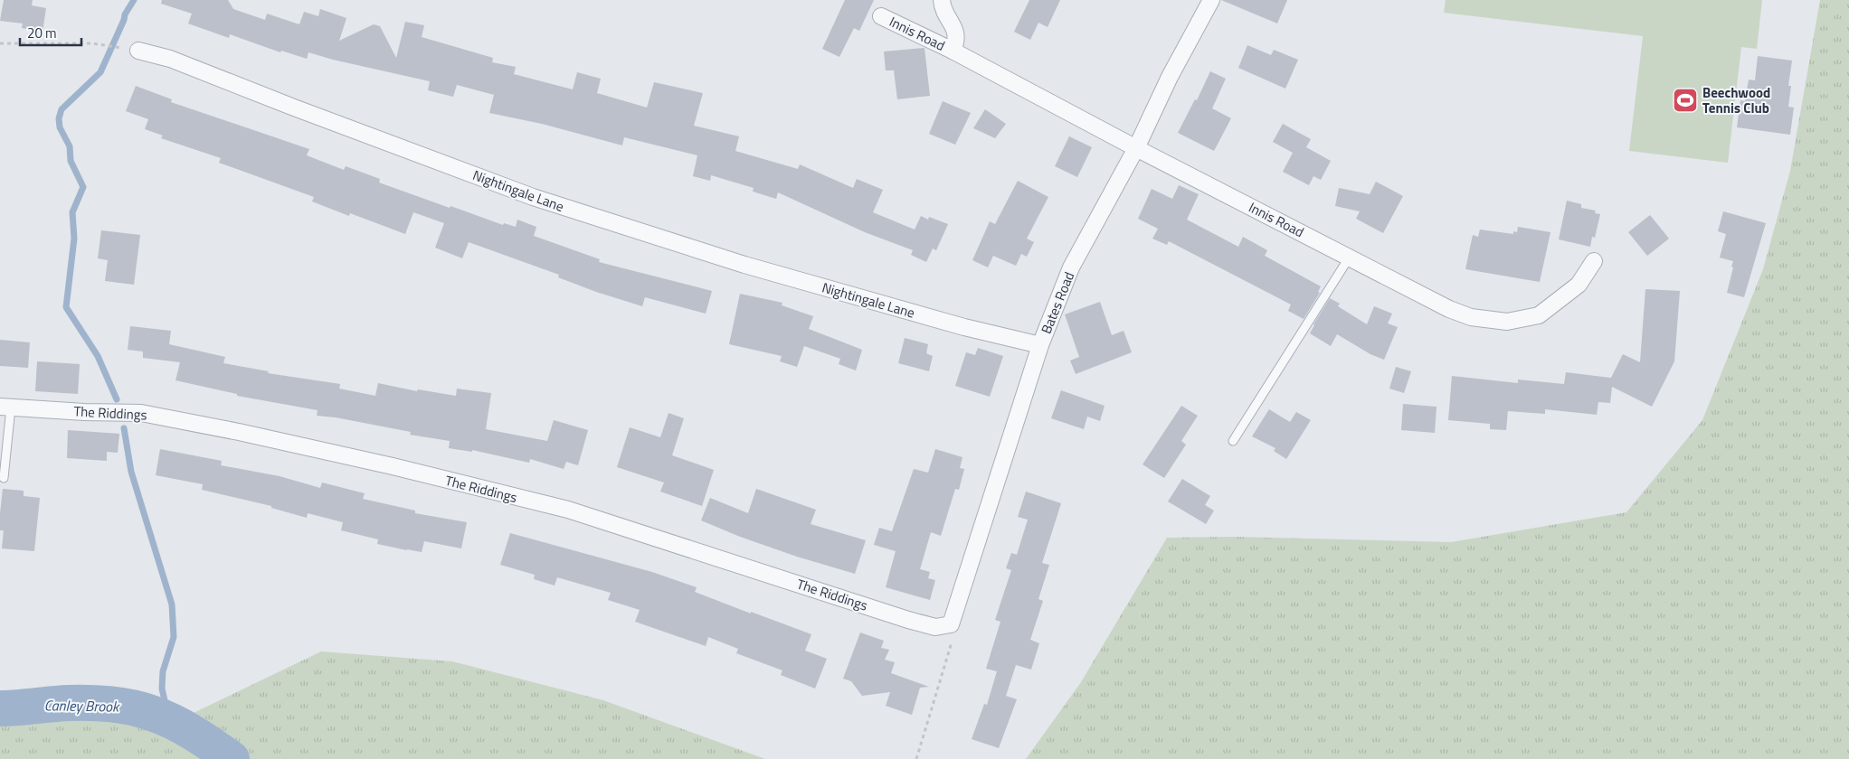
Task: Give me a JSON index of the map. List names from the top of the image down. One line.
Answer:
{"streets":{"street":["Innis Road","Nightingale Lane","Bates Road","The Riddings"]},"crossings":[["Innis Road","Bates Road"],["Nightingale Lane","Bates Road"],["Bates Road","The Riddings"]],"water":["Canley Brook"],"places":{"sports":["Beechwood Tennis Club"]},"scale_bar":"20 m"}
